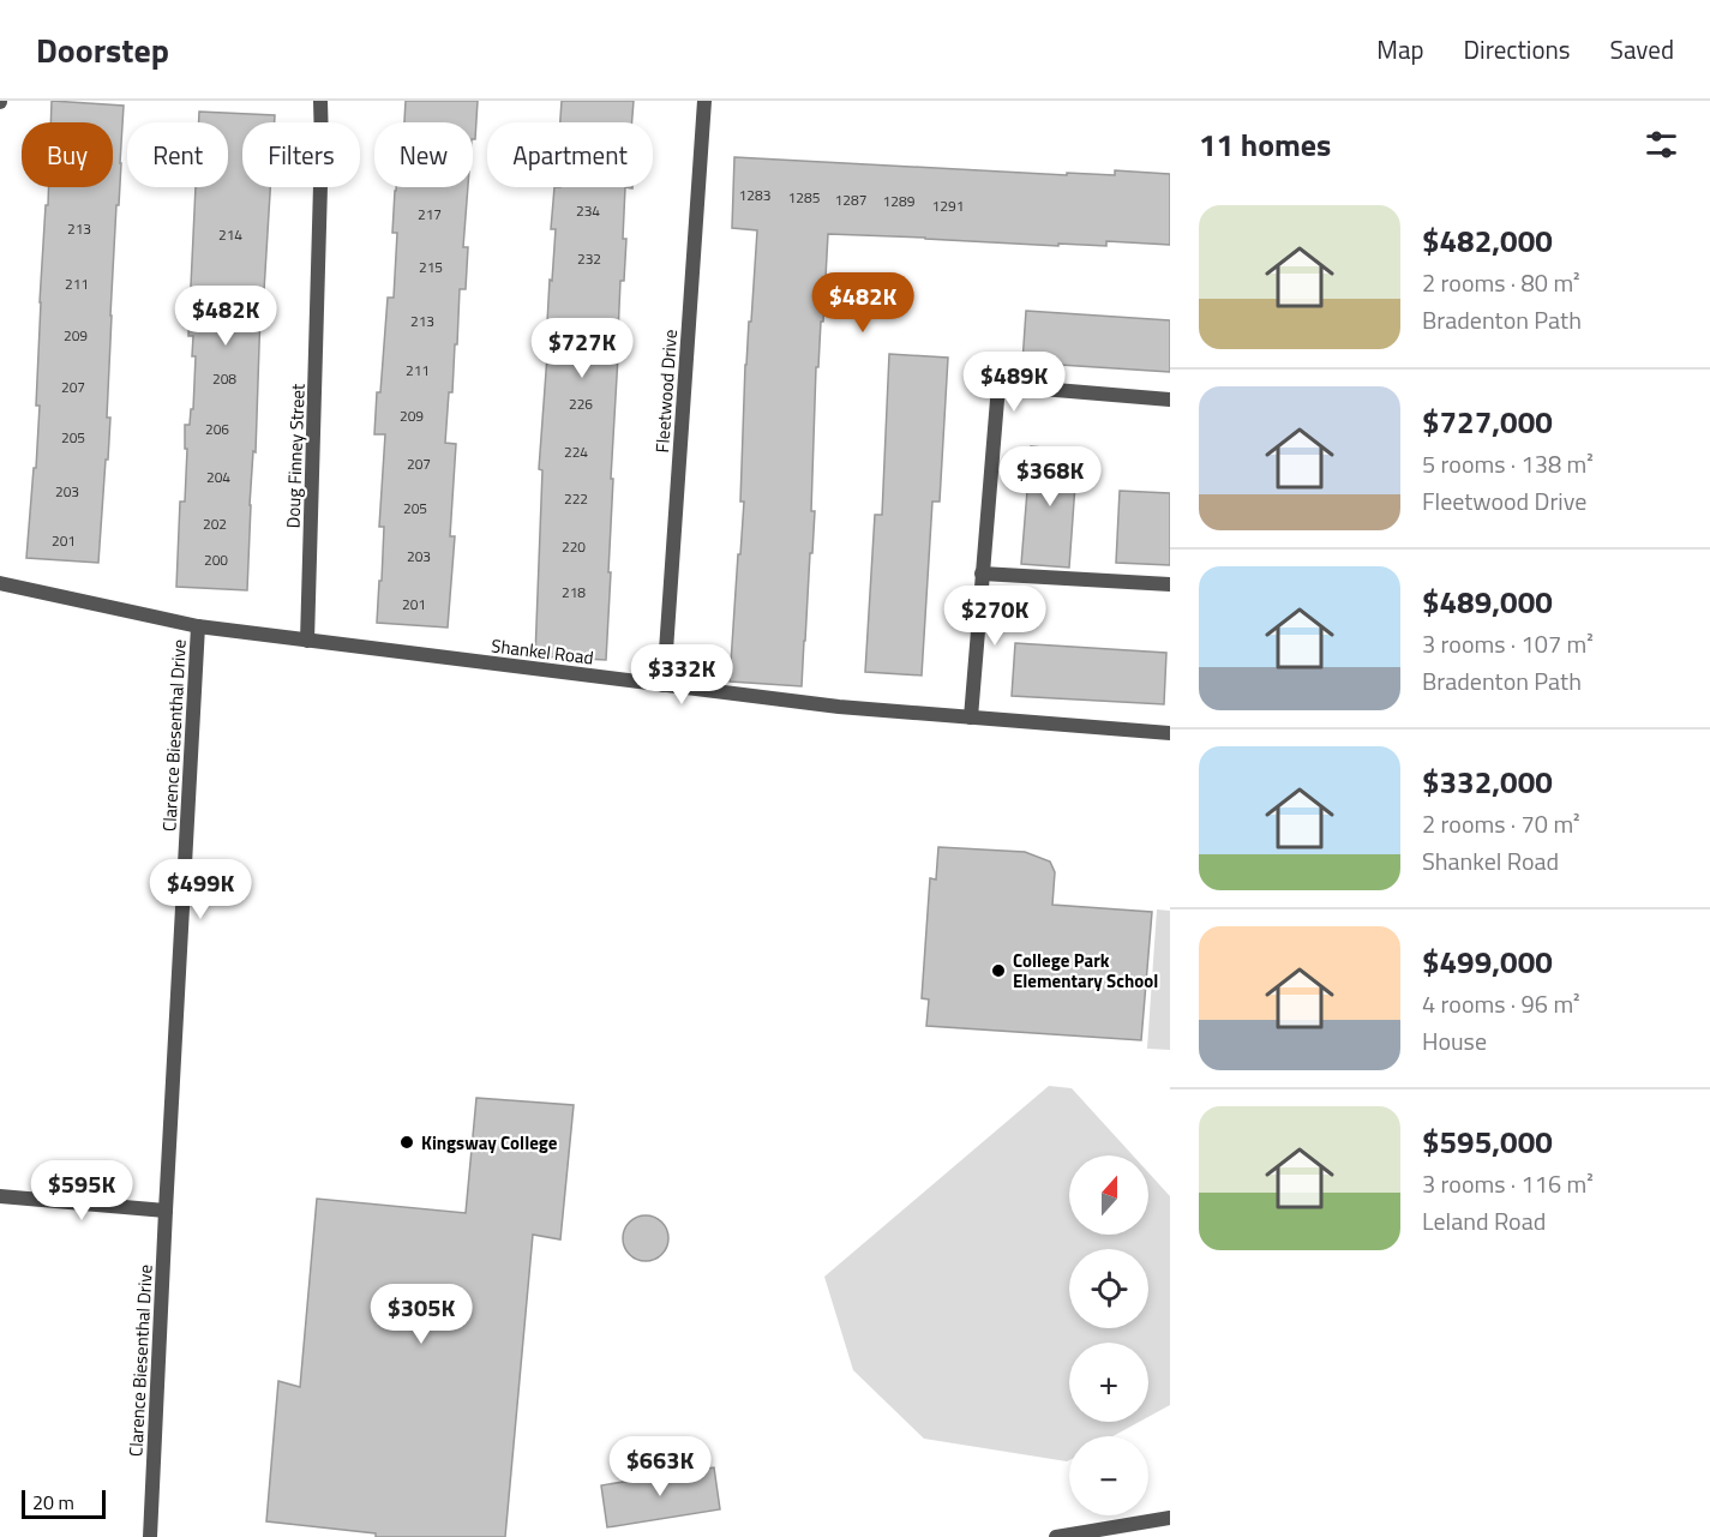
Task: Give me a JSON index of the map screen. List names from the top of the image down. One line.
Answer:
{"streets":{"street":["Fleetwood Drive","Doug Finney Street","Shankel Road","Clarence Biesenthal Drive"]},"crossings":[["Fleetwood Drive","Shankel Road"],["Doug Finney Street","Shankel Road"],["Shankel Road","Clarence Biesenthal Drive"]],"places":["College Park Elementary School","Kingsway College"],"house_numbers":["1283","1285","1287","1289","1291","234","217","213","214","232","215","211","213","209","211","208","207","226","209","206","205","224","207","204","203","222","205","202","201","220","203","200","218","201"],"scale_bar":"20 m","north":"top","page":{"header":"Doorstep","nav":["Map","Directions","Saved"],"heading":"11 homes","chip":["Buy","Rent","Filters","New","Apartment"],"list":[{"name":"$482,000","note":"2 rooms · 80 m² · Bradenton Path"},{"name":"$727,000","note":"5 rooms · 138 m² · Fleetwood Drive"},{"name":"$489,000","note":"3 rooms · 107 m² · Bradenton Path"},{"name":"$332,000","note":"2 rooms · 70 m² · Shankel Road"},{"name":"$499,000","note":"4 rooms · 96 m² · House"},{"name":"$595,000","note":"3 rooms · 116 m² · Leland Road"}],"price":["$482K","$482K","$727K","$489K","$368K","$270K","$332K","$499K","$595K","$305K","$663K"],"map_buttons":["+","−"],"scale":"20 m"}}
